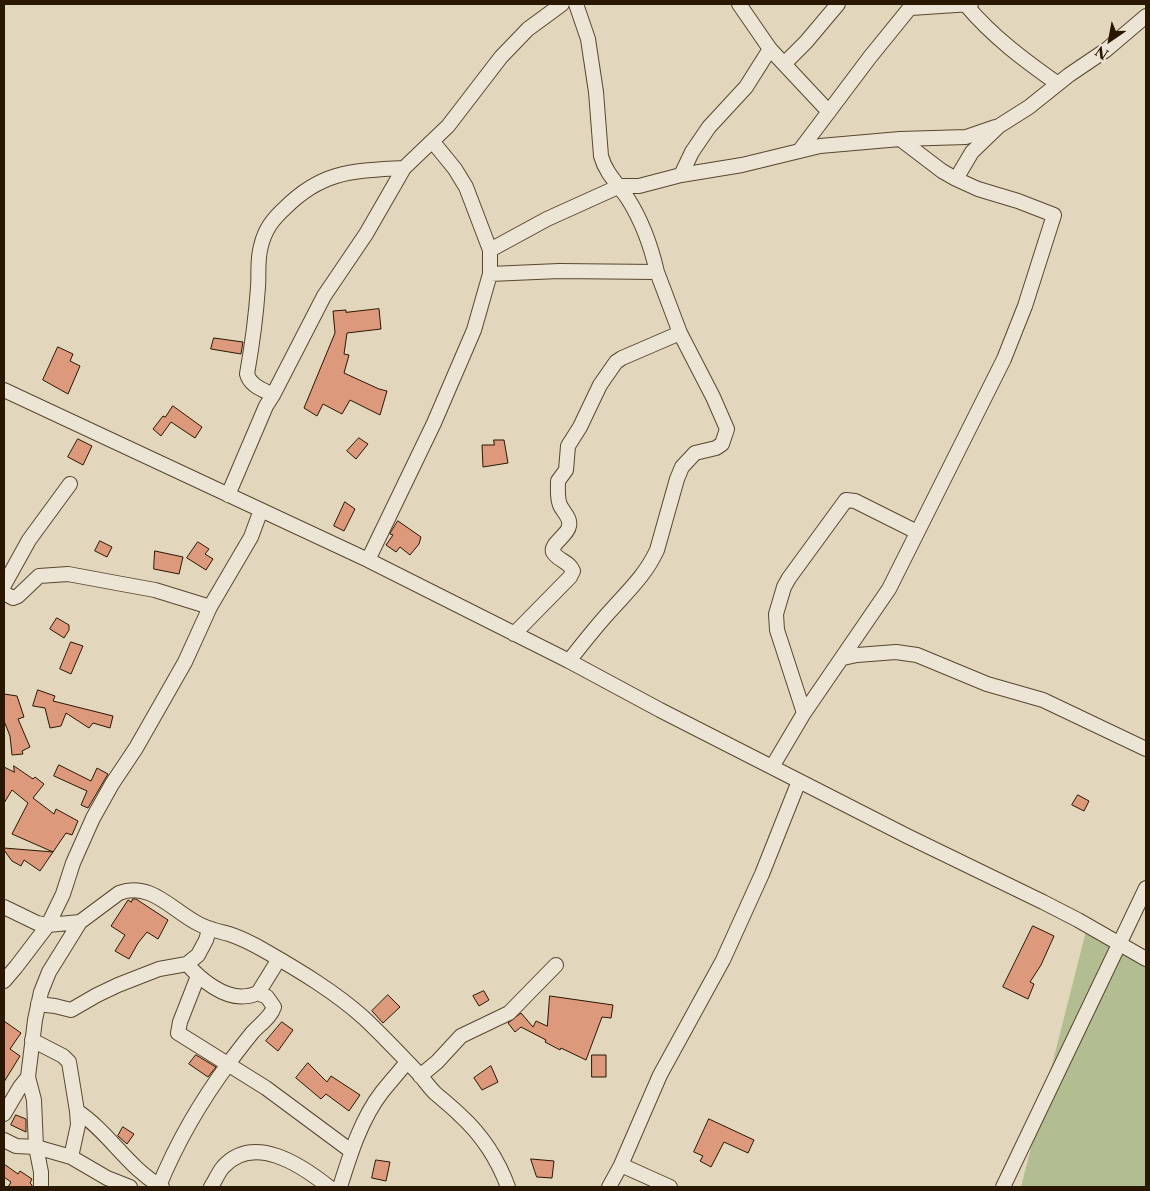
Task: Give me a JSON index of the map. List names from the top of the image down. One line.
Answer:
{"north":"bottom left"}
